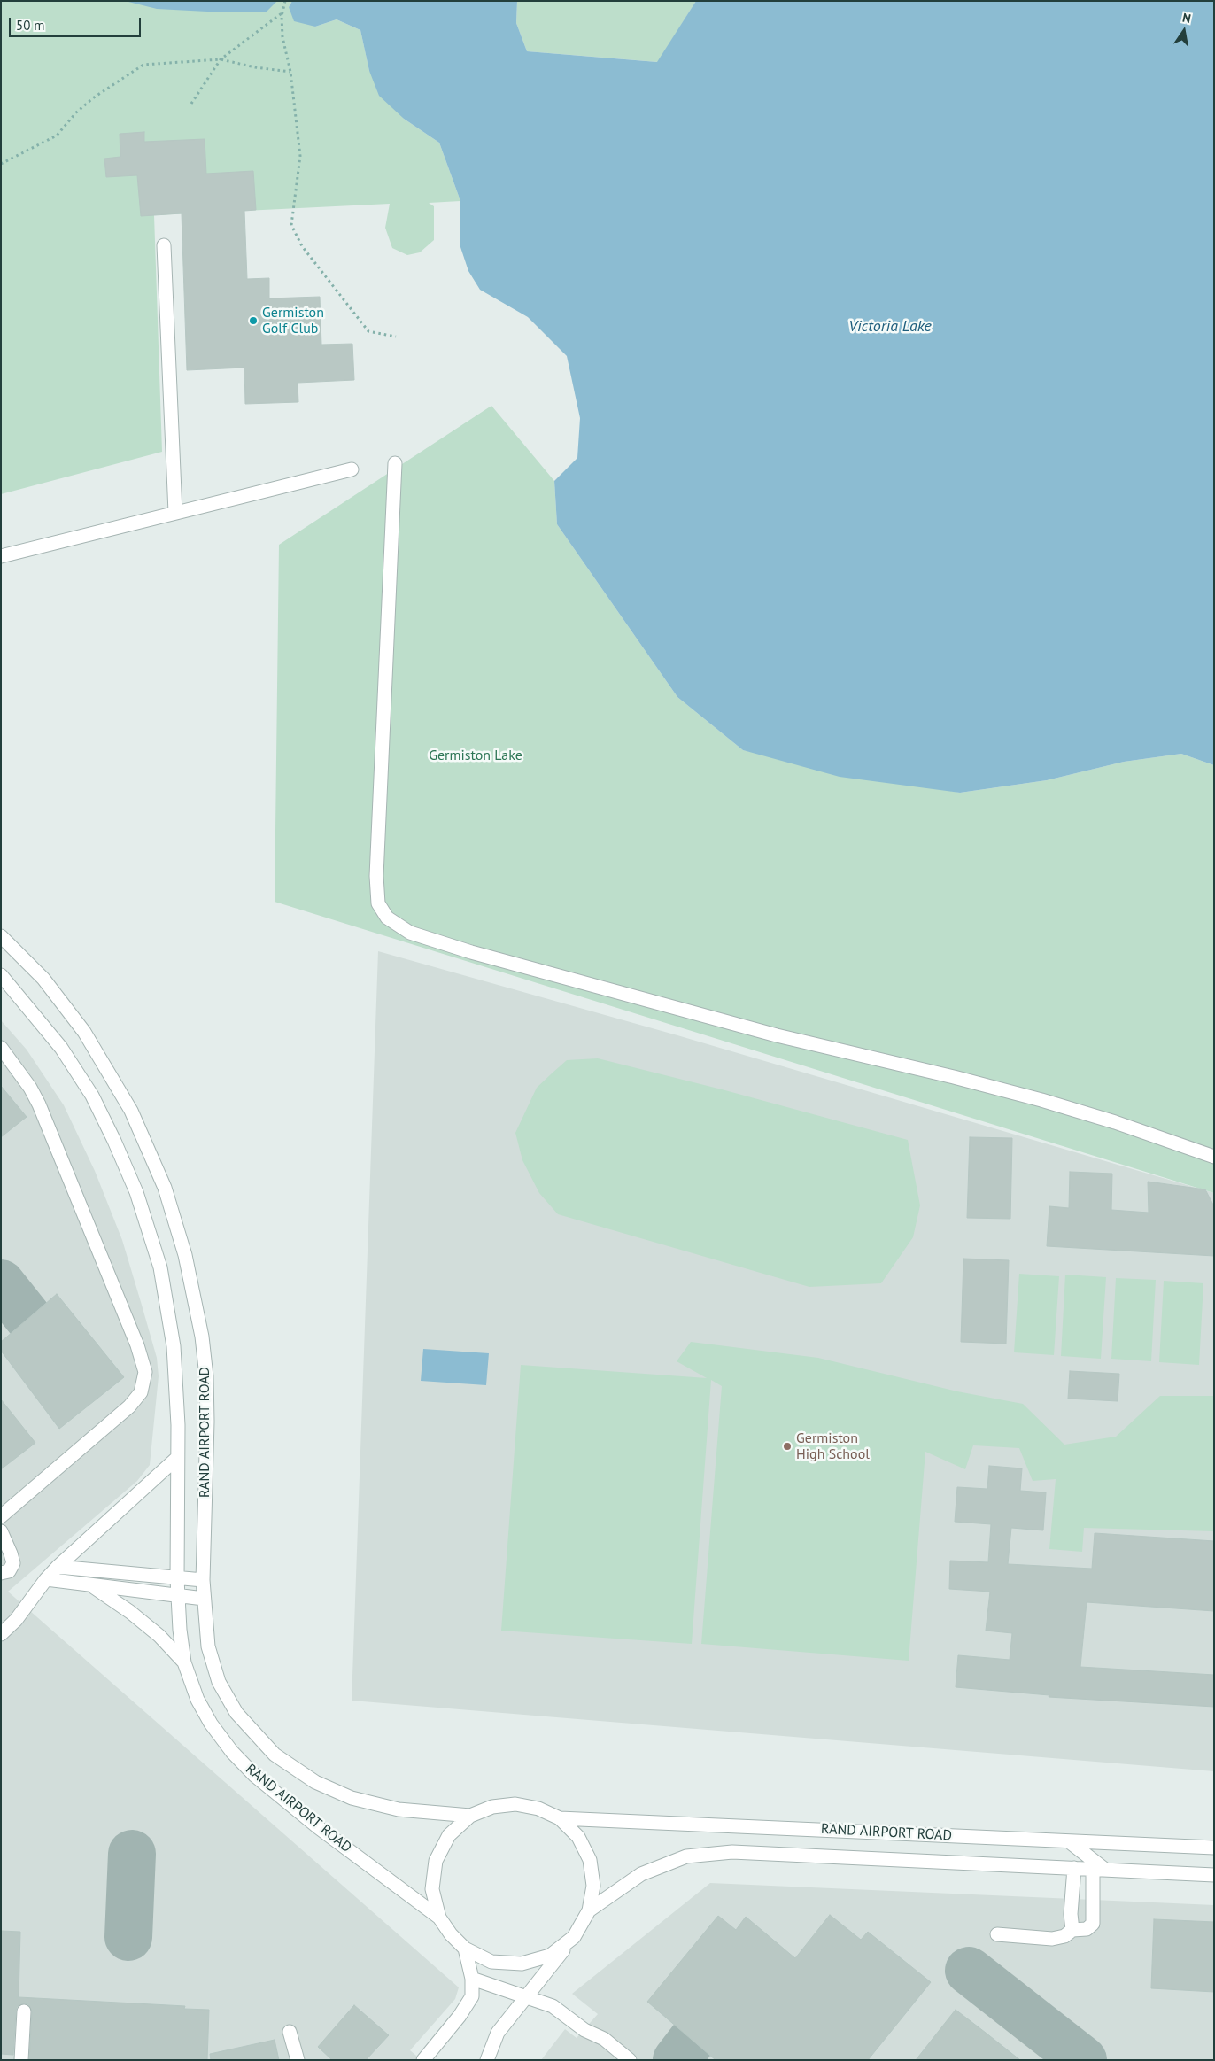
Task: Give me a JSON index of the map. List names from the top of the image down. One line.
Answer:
{"streets":{"street":["RAND AIRPORT ROAD"]},"water":["Victoria Lake"],"parks":["Germiston Lake"],"places":["Germiston Golf Club","Germiston High School"],"scale_bar":"50 m","north":"top"}
